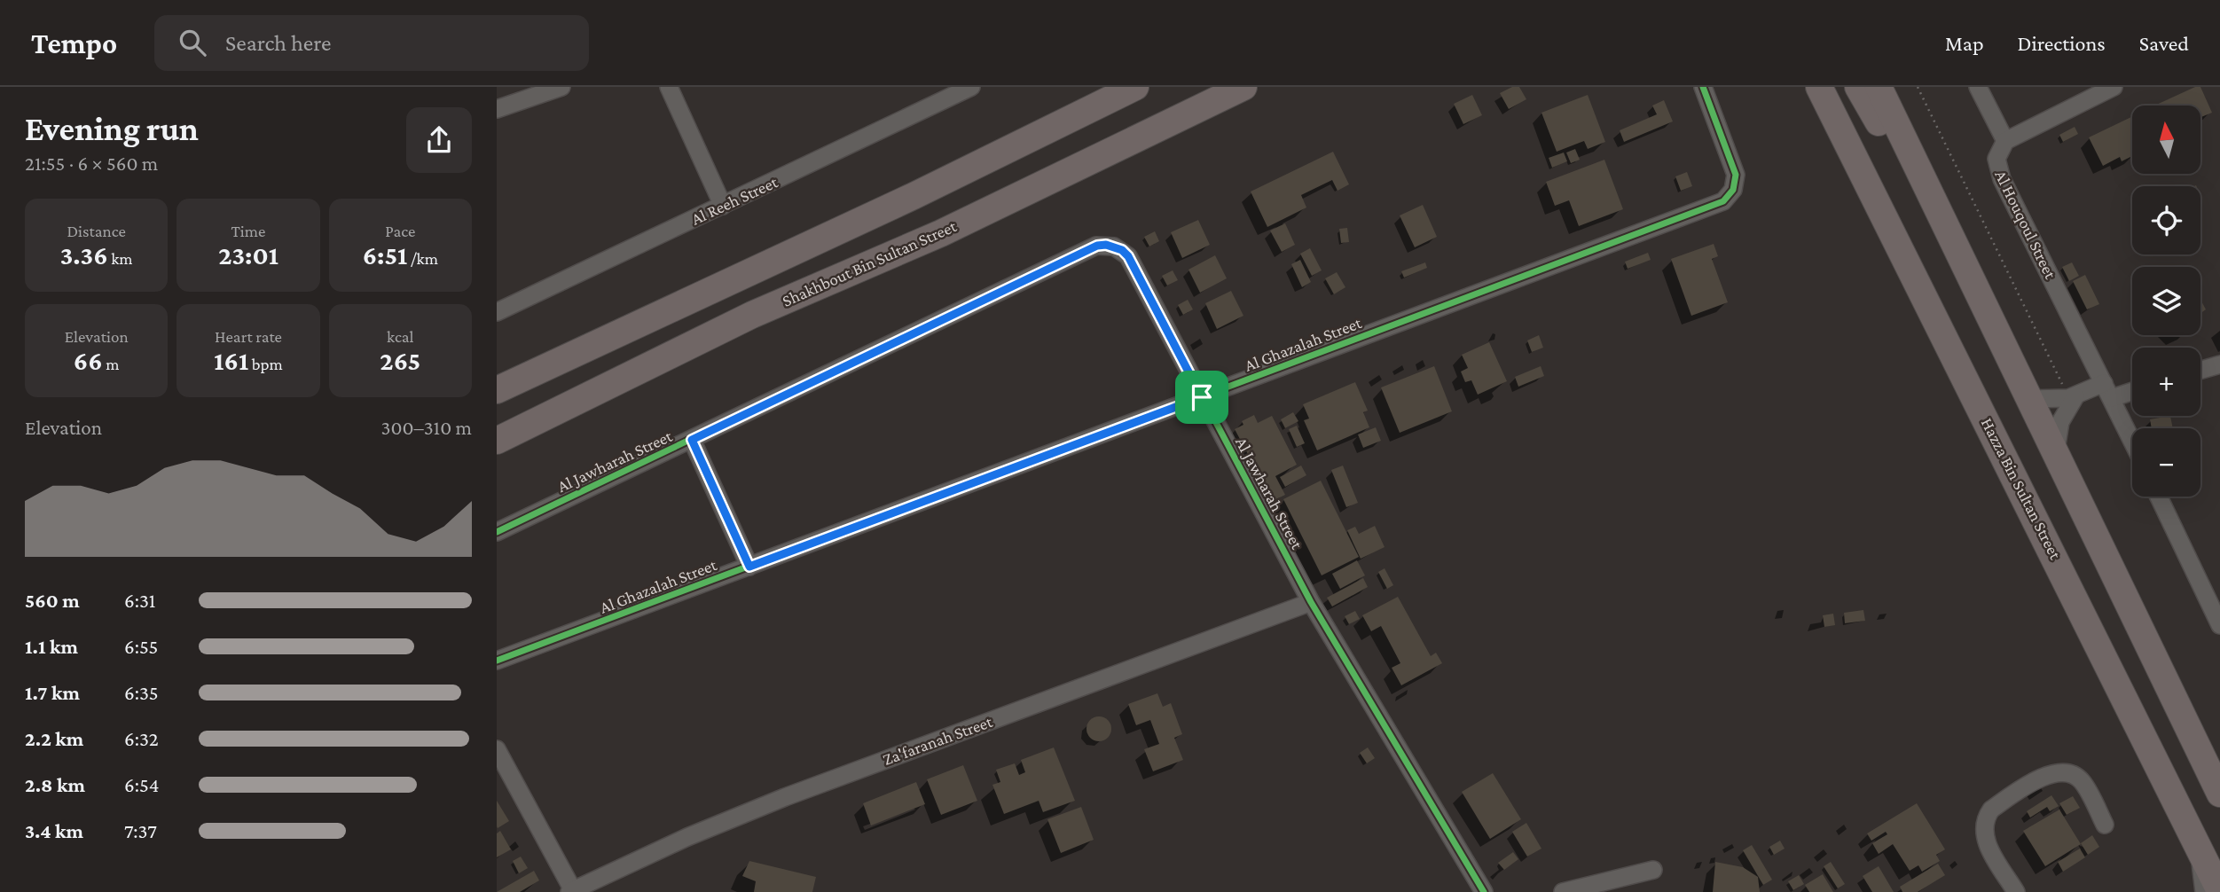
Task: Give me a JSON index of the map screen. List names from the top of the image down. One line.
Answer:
{"streets":{"main road":["Shakhbout Bin Sultan Street","Hazza Bin Sultan Street"],"street":["Al Reeh Street","Al Houqoul Street","Al Ghazalah Street","Al Jawharah Street","Za'faranah Street"]},"crossings":[["Al Ghazalah Street","Al Jawharah Street"],["Al Jawharah Street","Za'faranah Street"]],"north":"top","page":{"header":"Tempo","search":"Search here","nav":["Map","Directions","Saved"],"heading":["Evening run","21:55 · 6 × 560 m"],"map_buttons":["+","−"],"stats":[["Distance","3.36 km"],["Time","23:01"],["Pace","6:51 /km"],["Elevation","66 m"],["Heart rate","161 bpm"],["kcal","265"]],"chart":["Elevation","300–310 m"],"list":[{"name":"560 m","note":"6:31"},{"name":"1.1 km","note":"6:55"},{"name":"1.7 km","note":"6:35"},{"name":"2.2 km","note":"6:32"},{"name":"2.8 km","note":"6:54"},{"name":"3.4 km","note":"7:37"}]}}
